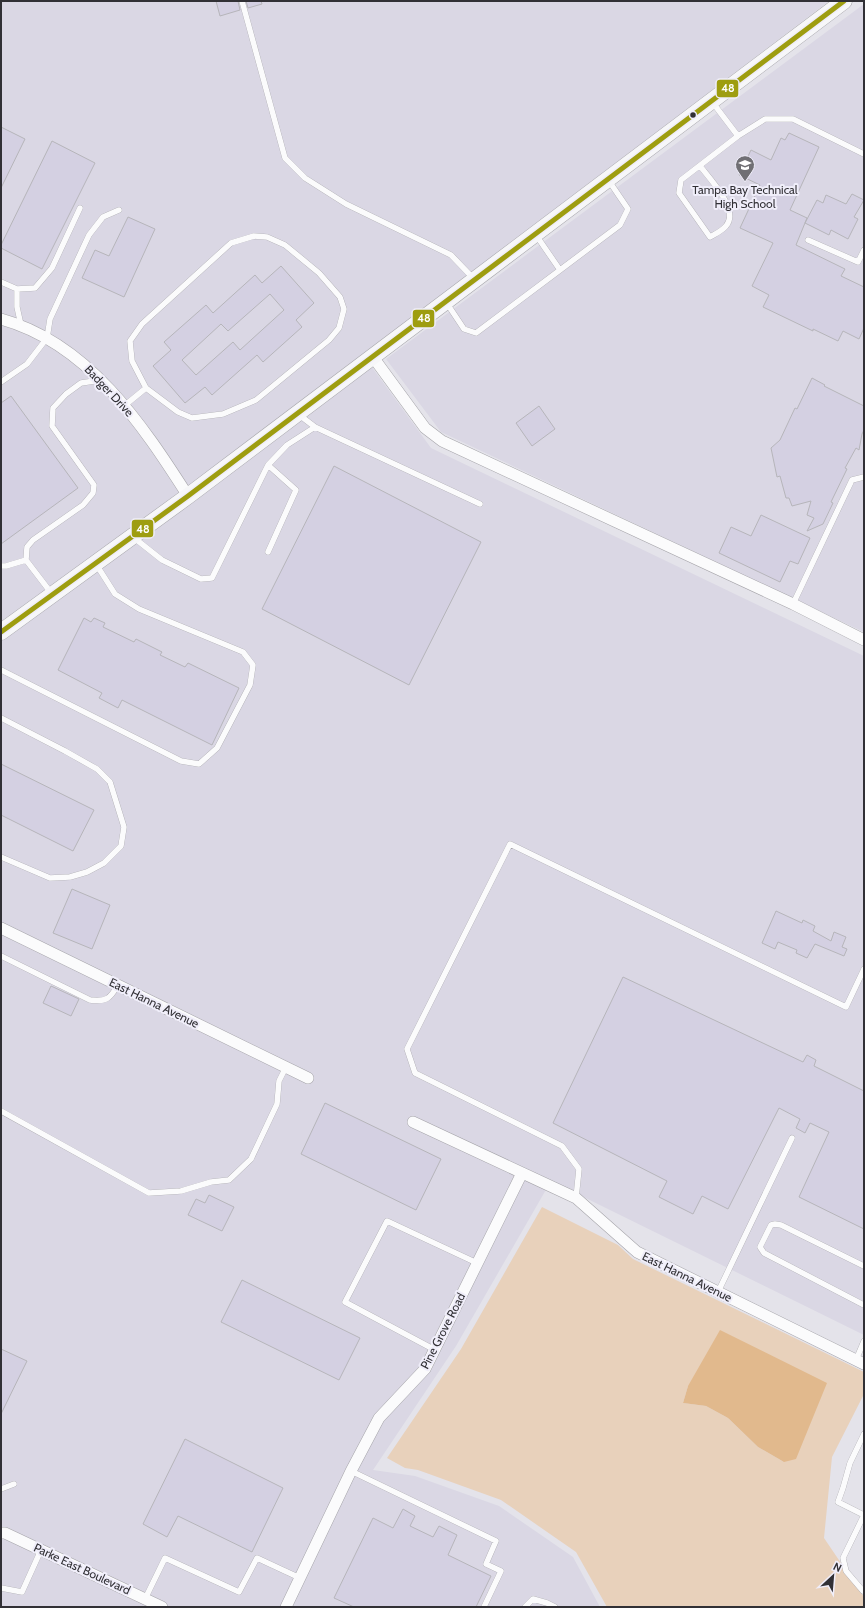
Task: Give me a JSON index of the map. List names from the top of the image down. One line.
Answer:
{"streets":{"street":["Badger Drive","East Hanna Avenue","Pine Grove Road","Parke East Boulevard"]},"crossings":[["East Hanna Avenue","Pine Grove Road"]],"places":{"school or university":["Tampa Bay Technical High School"]},"lines":["transit line 48"],"north":"top right"}
